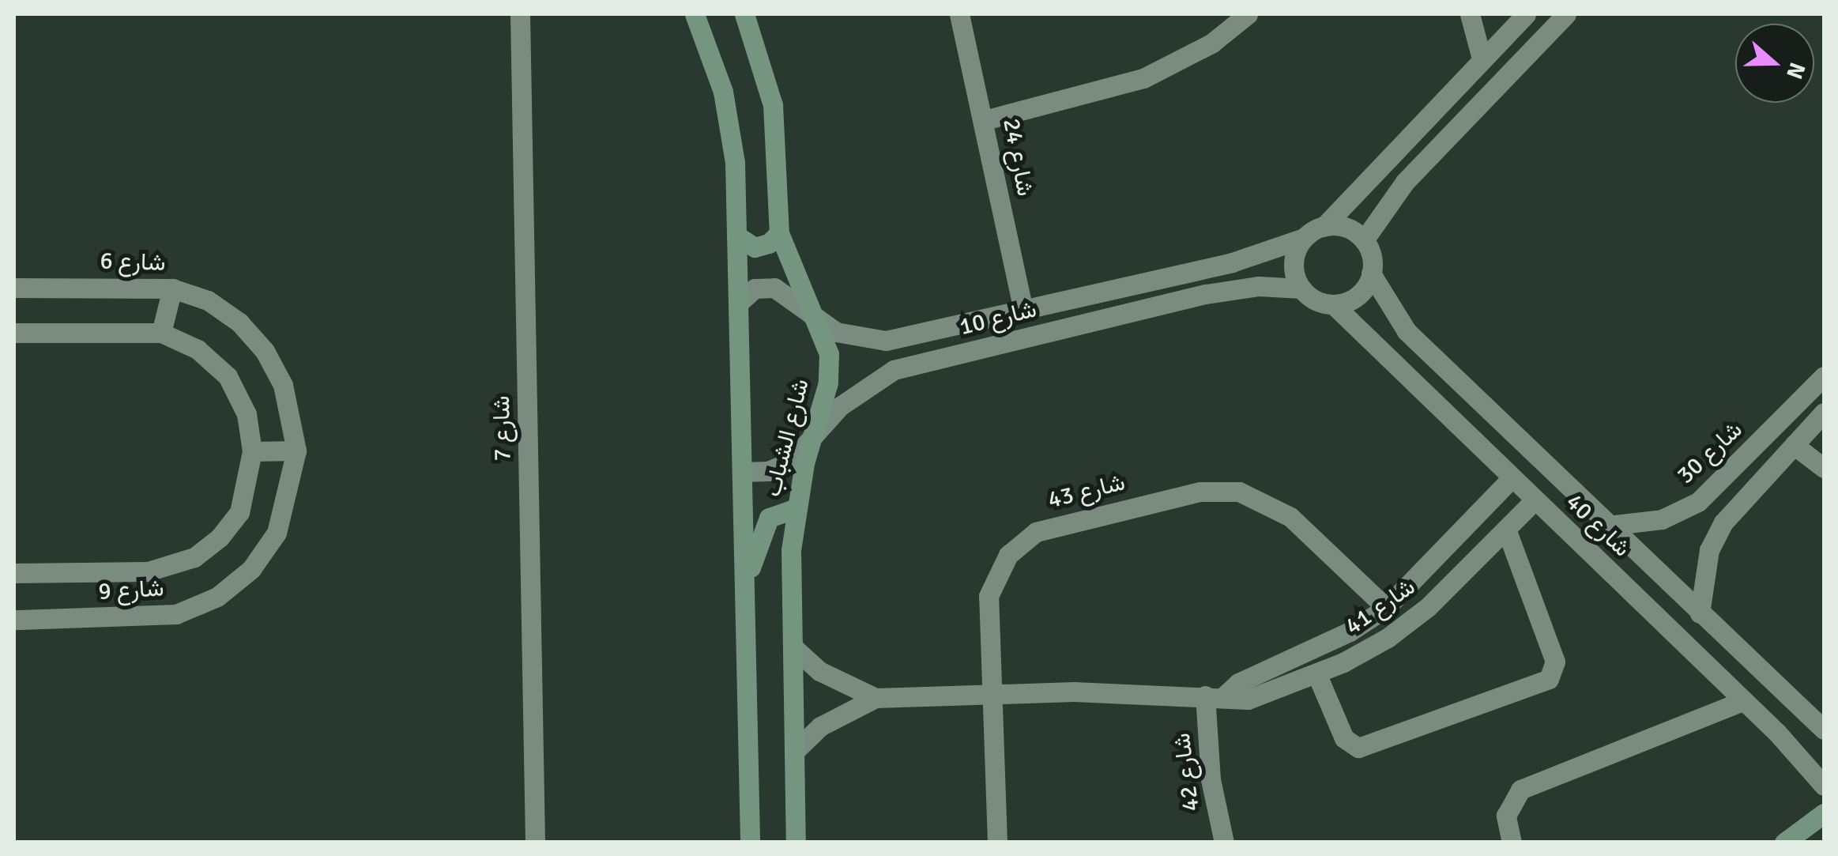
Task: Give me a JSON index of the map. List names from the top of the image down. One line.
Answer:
{"streets":{"street":["شارع 24","شارع 6","شارع 10","شارع 7","شارع الشباب","شارع 30","شارع 43","شارع 40","شارع 9","شارع 41","شارع 42"]},"crossings":[["شارع 24","شارع 10"],["شارع 6","شارع 9"],["شارع 10","شارع الشباب"],["شارع 10","شارع 40"],["شارع الشباب","شارع 41"],["شارع 30","شارع 40"],["شارع 43","شارع 41"],["شارع 40","شارع 41"],["شارع 41","شارع 42"]],"north":"right"}
